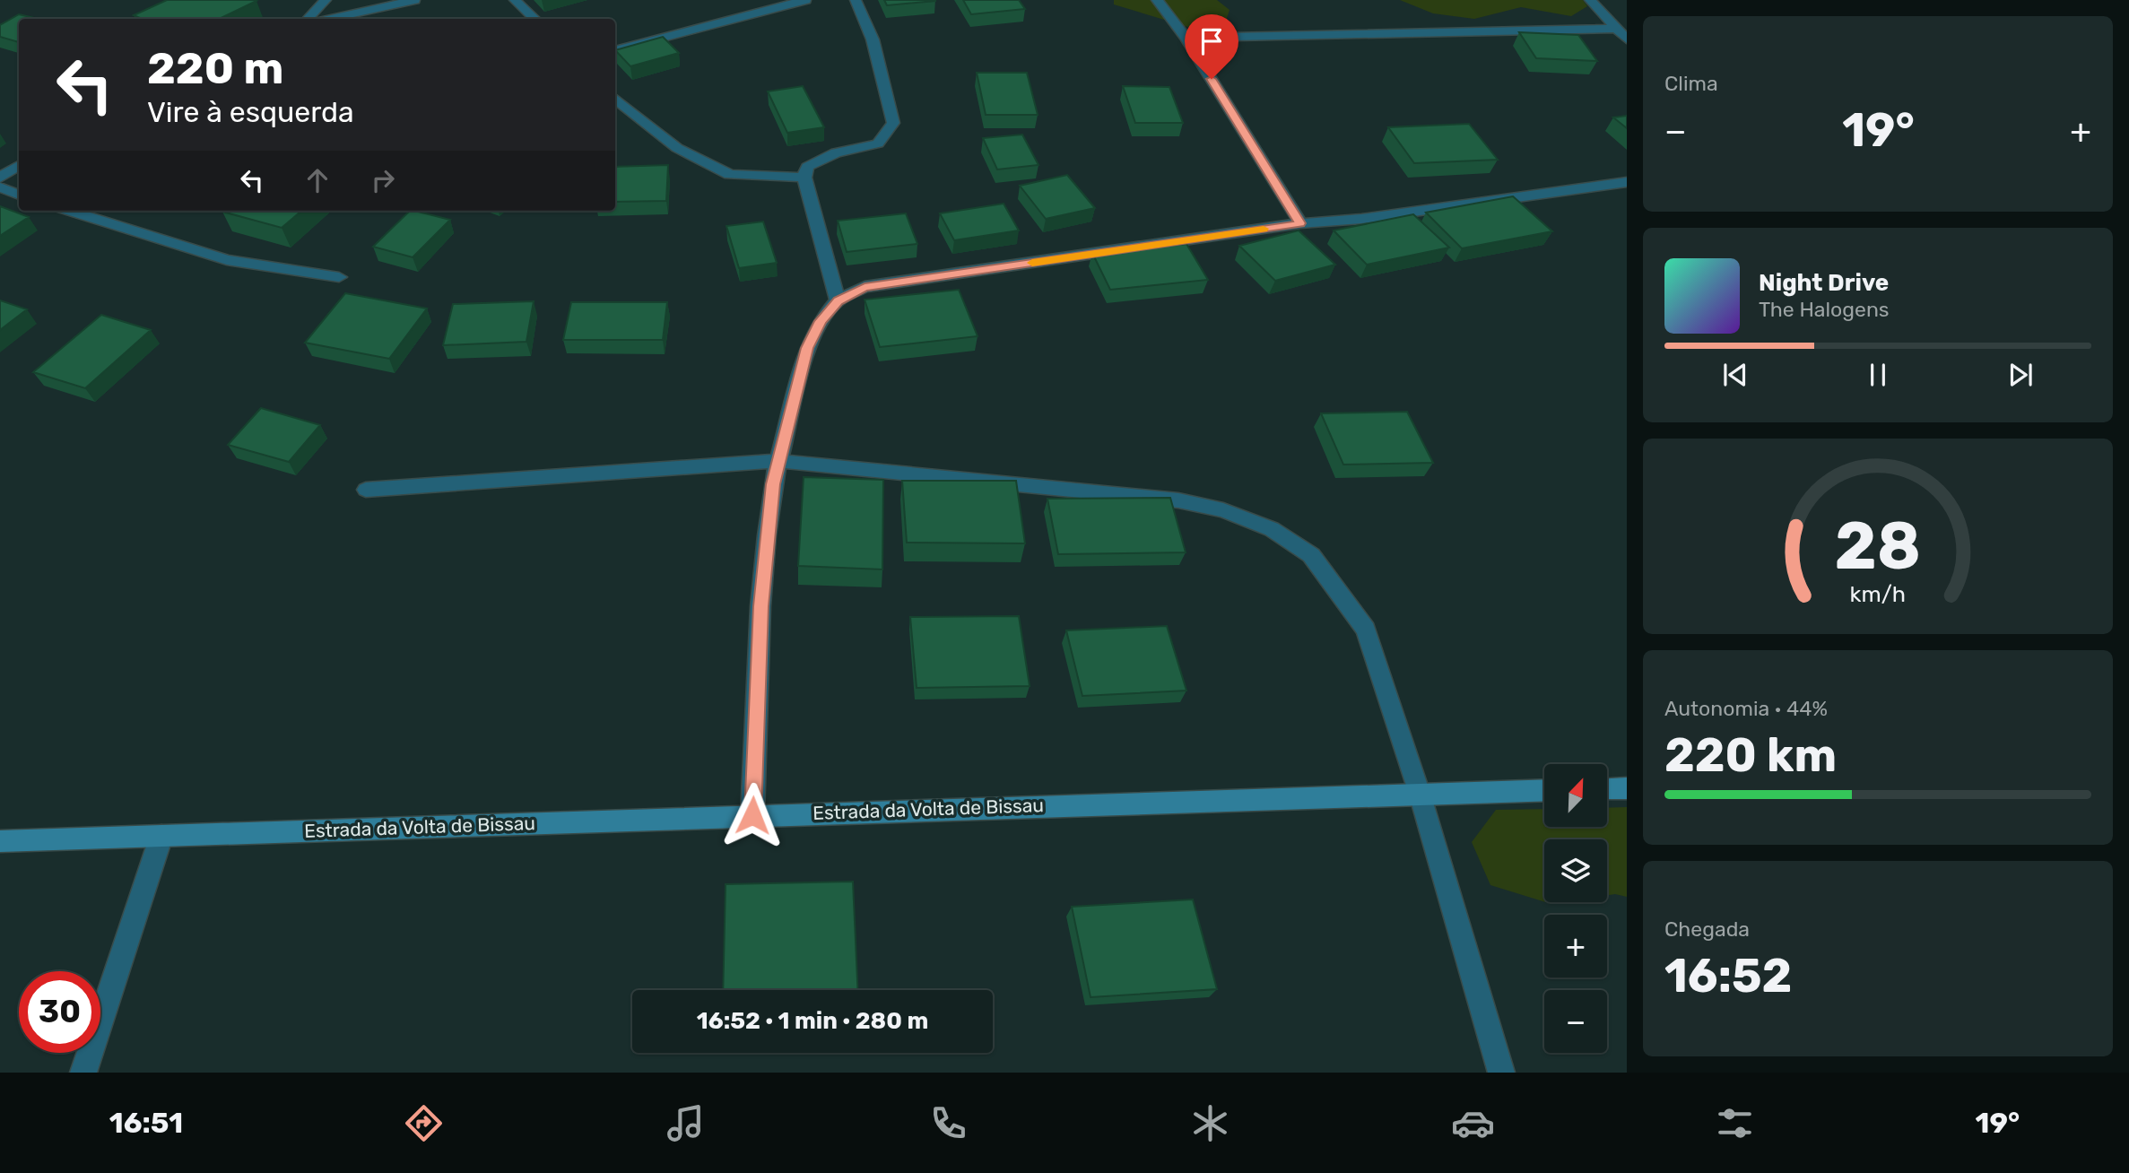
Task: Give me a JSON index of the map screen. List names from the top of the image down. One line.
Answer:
{"streets":{"main road":["Estrada da Volta de Bissau"]},"north":"top right","page":{"tile":["Clima",["Autonomia · 44%","220 km"],["Chegada","16:52"]],"turn":["220 m","Vire à esquerda"],"heat":["−","19°","+"],"song":["Night Drive","The Halogens"],"map_buttons":["+","−"],"limit":"30","trip":"16:52 · 1 min · 280 m","tabs":["16:51","19°"],"gauge":["28","km/h"]}}
